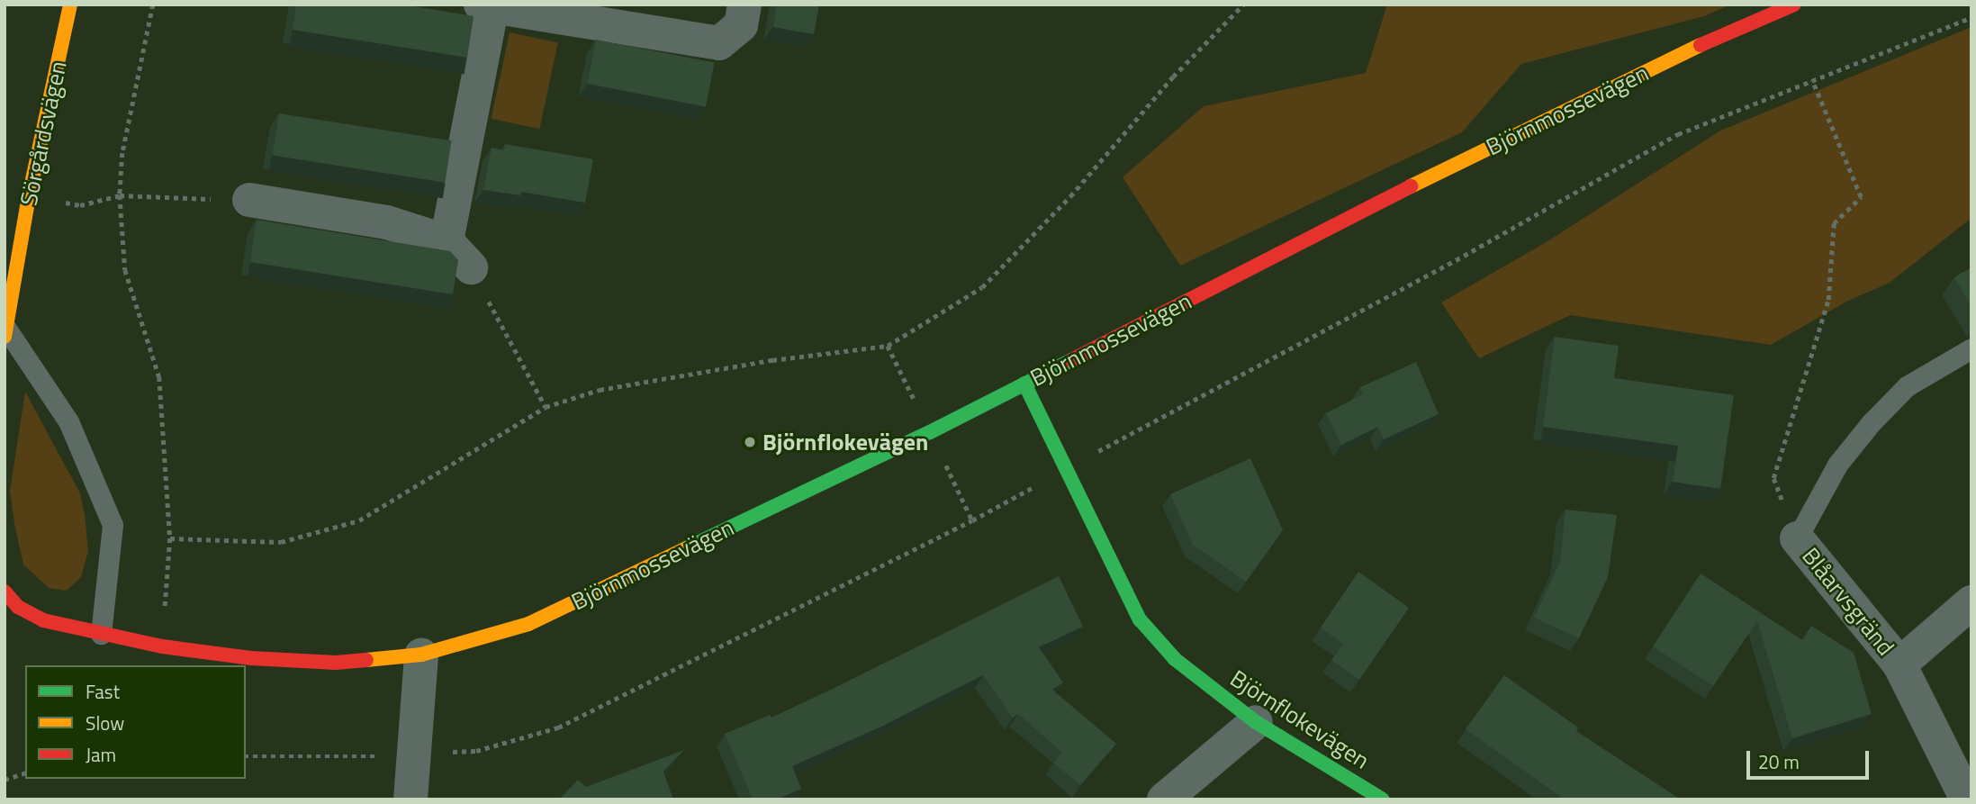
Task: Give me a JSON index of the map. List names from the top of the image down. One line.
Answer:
{"streets":{"street":["Björnmossevägen","Sörgårdsvägen","Blåarvsgränd","Björnflokevägen"]},"crossings":[["Björnmossevägen","Björnflokevägen"]],"places":["Björnflokevägen"],"legend":["Fast","Slow","Jam"],"scale_bar":"20 m"}
